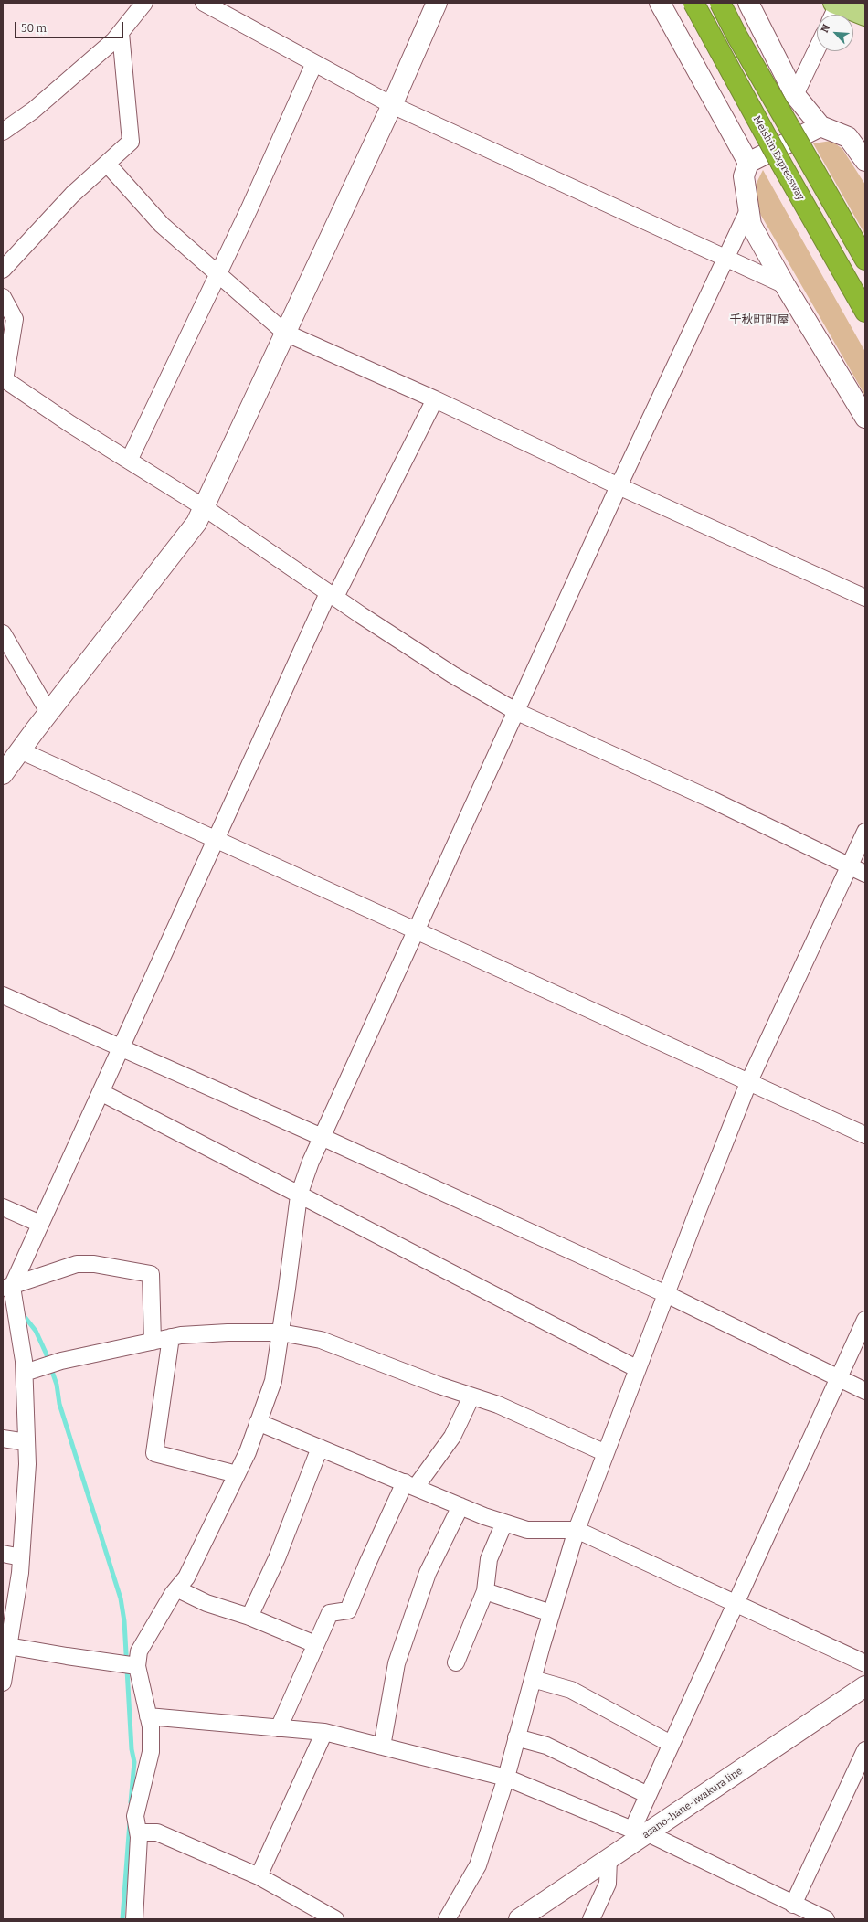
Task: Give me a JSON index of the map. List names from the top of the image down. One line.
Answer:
{"streets":{"highway":["Meishin Expressway"],"street":["asano-hane-iwakura line"]},"districts":["千秋町町屋"],"scale_bar":"50 m","north":"top left"}
